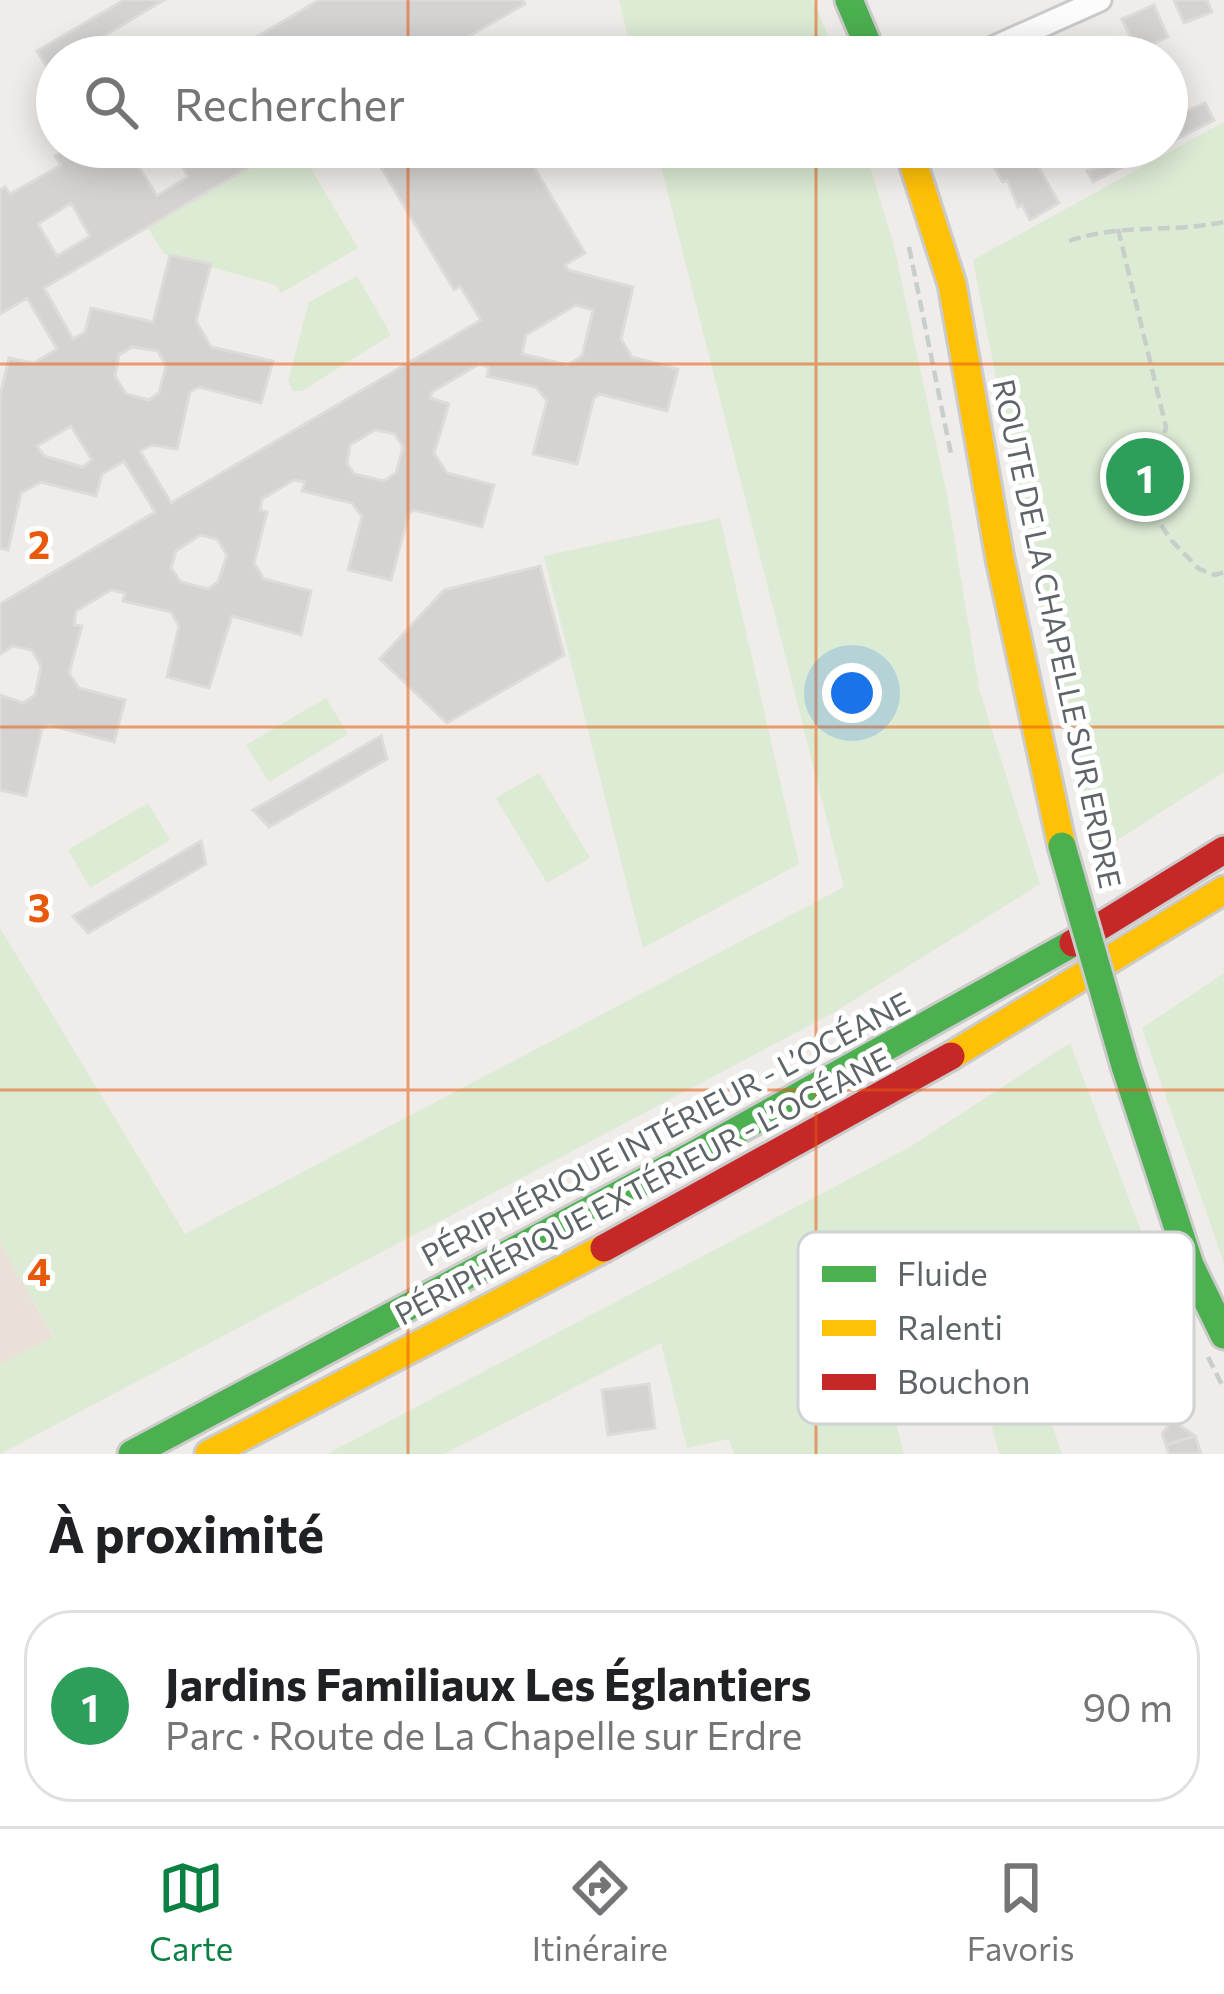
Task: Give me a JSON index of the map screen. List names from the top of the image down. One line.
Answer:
{"streets":{"main road":["ROUTE DE LA CHAPELLE SUR ERDRE","PÉRIPHÉRIQUE INTÉRIEUR - L’OCÉANE","PÉRIPHÉRIQUE EXTÉRIEUR - L’OCÉANE"]},"legend":["Fluide","Ralenti","Bouchon"],"page":{"search":"Rechercher","pins":"1","heading":"À proximité","list":[{"mark":"1","name":"Jardins Familiaux Les Églantiers","note":"Parc · Route de La Chapelle sur Erdre","value":"90 m"}],"nav":["Carte","Itinéraire","Favoris"]},"grid":{"rows":["2","3","4"]}}
